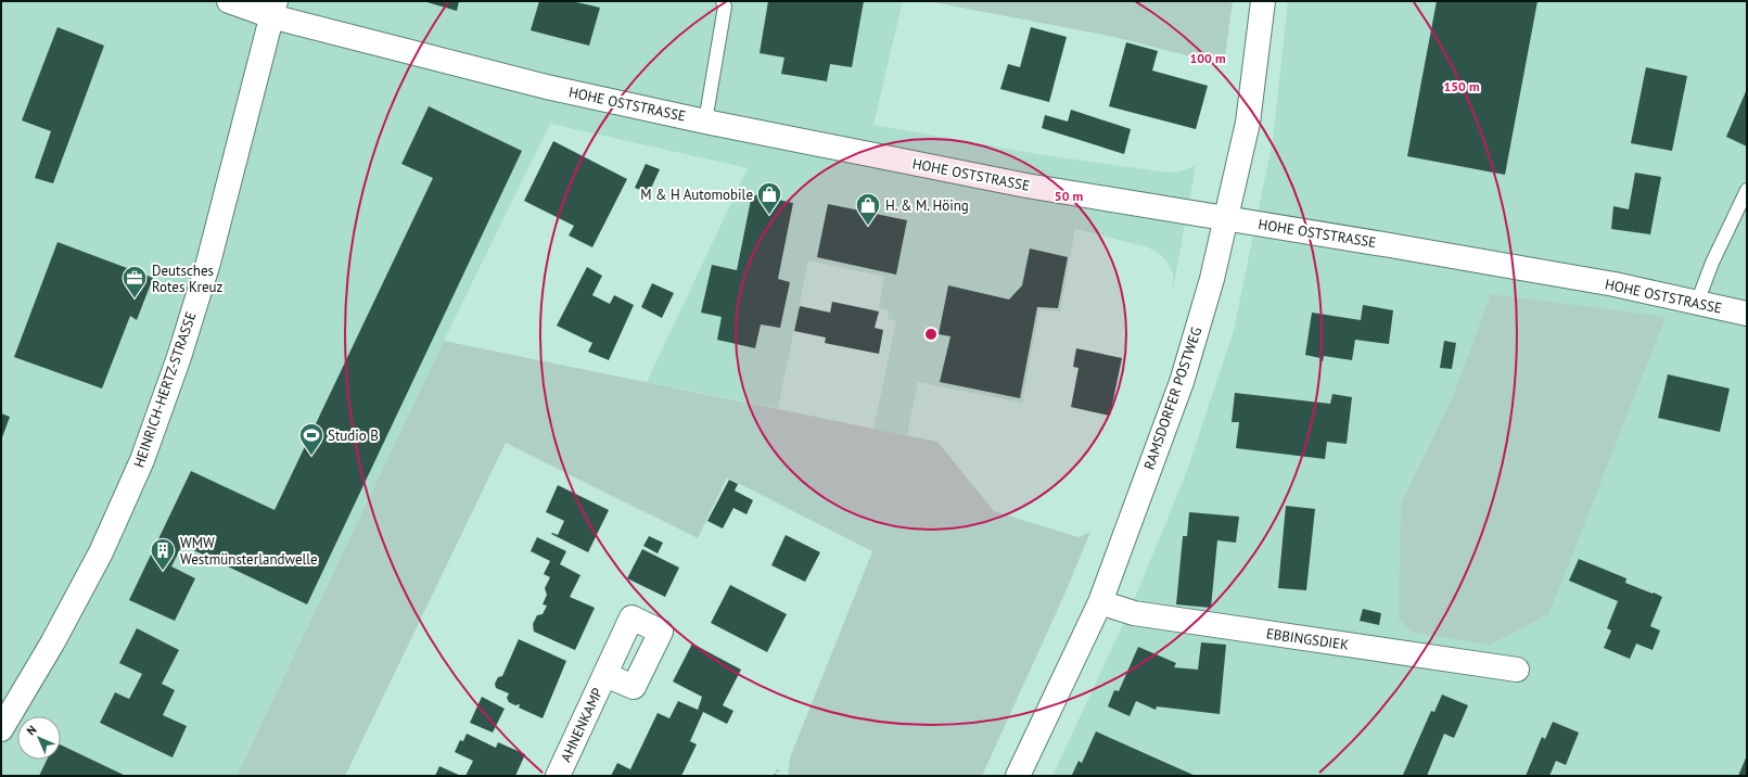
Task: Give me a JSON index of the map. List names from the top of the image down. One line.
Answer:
{"streets":{"street":["HOHE OSTSTRASSE","HEINRICH-HERTZ-STRASSE","RAMSDORFER POSTWEG","EBBINGSDIEK","AHNENKAMP"]},"crossings":[["HOHE OSTSTRASSE","HEINRICH-HERTZ-STRASSE"],["HOHE OSTSTRASSE","RAMSDORFER POSTWEG"],["RAMSDORFER POSTWEG","EBBINGSDIEK"]],"places":{"shop":["M & H Automobile","H. & M. Höing"],"office":["Deutsches Rotes Kreuz"],"sports":["Studio B"],"building":["WMW Westmünsterlandwelle"]},"north":"top left","rings":["100 m","150 m","50 m"]}
